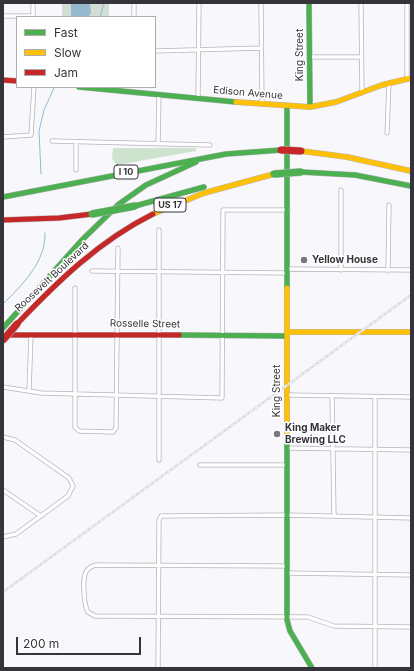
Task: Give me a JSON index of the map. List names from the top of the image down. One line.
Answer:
{"streets":{"main road":["King Street","Edison Avenue","I 10","US 17","Roosevelt Boulevard","Rosselle Street"]},"crossings":[["King Street","Edison Avenue"],["King Street","Rosselle Street"],["I 10","Roosevelt Boulevard"]],"places":["Yellow House","King Maker Brewing LLC"],"legend":["Fast","Slow","Jam"],"scale_bar":"200 m"}
